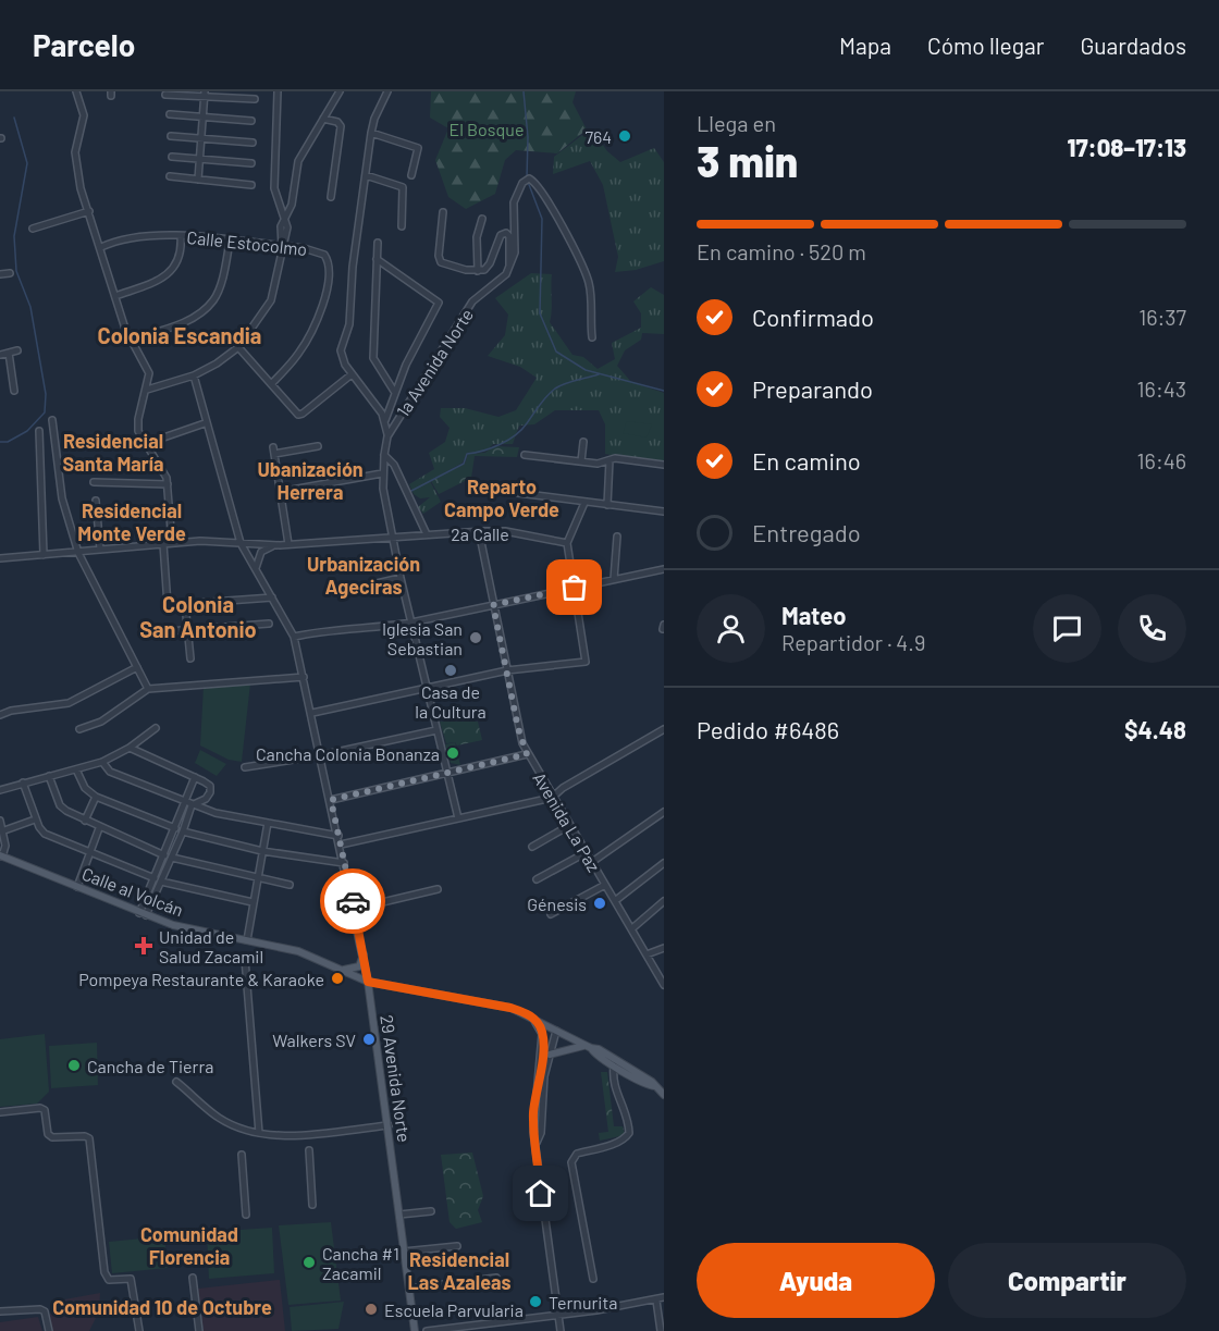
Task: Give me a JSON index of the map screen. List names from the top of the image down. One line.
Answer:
{"streets":{"main road":["Calle al Volcán","29 Avenida Norte"],"street":["Calle Estocolmo","1a Avenida Norte","2a Calle","Avenida La Paz"]},"crossings":[["1a Avenida Norte","2a Calle"],["2a Calle","Avenida La Paz"],["2a Calle","29 Avenida Norte"],["Calle al Volcán","29 Avenida Norte"]],"districts":["Colonia Escandia","Residencial Santa María","Ubanización Herrera","Reparto Campo Verde","Residencial Monte Verde","Urbanización Ageciras","Colonia San Antonio","Comunidad Florencia","Residencial Las Azaleas","Comunidad 10 de Octubre"],"parks":["El Bosque"],"places":{"other":["764","Iglesia San Sebastian","Casa de la Cultura","Cancha Colonia Bonanza","Génesis","Pompeya Restaurante & Karaoke","Walkers SV","Cancha de Tierra","Cancha #1 Zacamil","Ternurita","Escuela Parvularia"],"health":["Unidad de Salud Zacamil"]},"page":{"header":"Parcelo","nav":["Mapa","Cómo llegar","Guardados"],"heading":["3 min","Llega en","17:08–17:13"],"panel":["Mateo","Repartidor · 4.9","Pedido #6486","$4.48"],"bar":"En camino · 520 m","list":[["Confirmado","16:37"],["Preparando","16:43"],["En camino","16:46"],"Entregado"],"buttons":["Ayuda","Compartir"]}}
